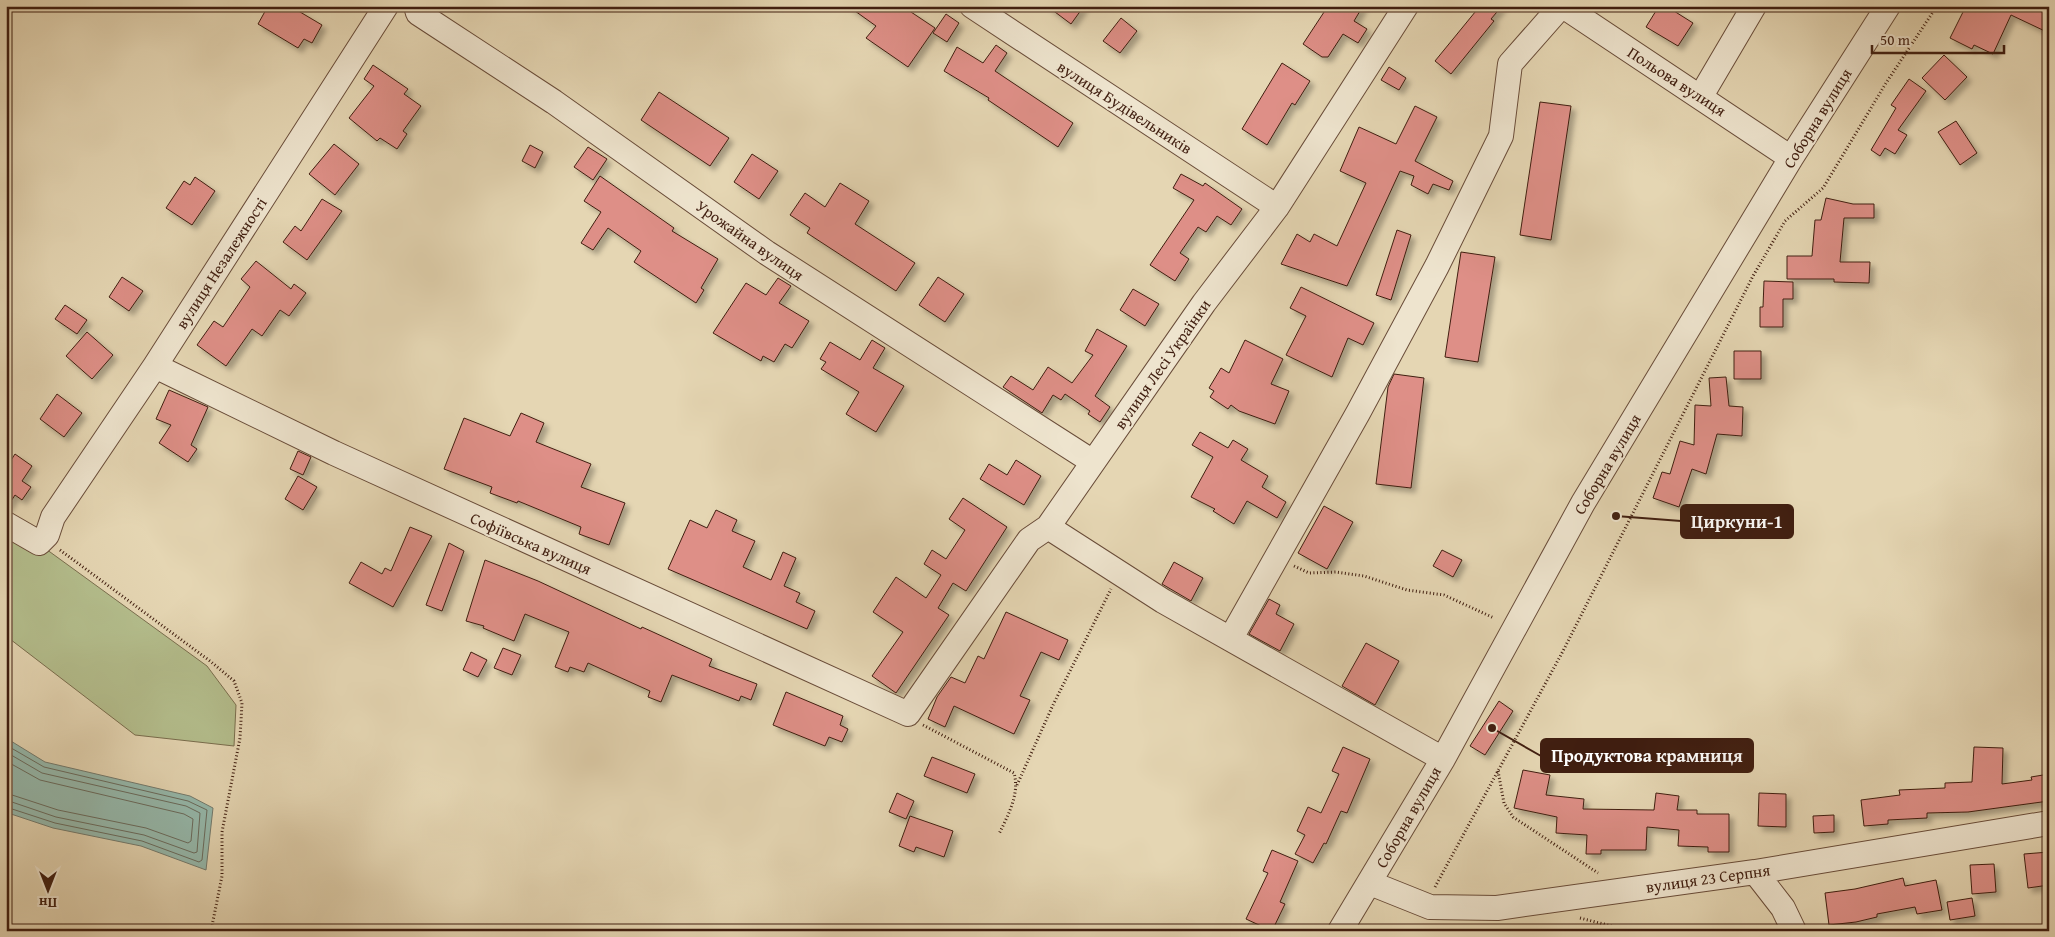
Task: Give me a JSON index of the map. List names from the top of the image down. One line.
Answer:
{"streets":{"street":["Польова вулиця","вулиця Будівельників","Соборна вулиця","Урожайна вулиця","вулиця Незалежності","вулиця Лесі Українки","Софіївська вулиця","вулиця 23 Серпня"]},"crossings":[["Польова вулиця","Соборна вулиця"],["вулиця Будівельників","вулиця Лесі Українки"],["Соборна вулиця","вулиця 23 Серпня"],["Урожайна вулиця","вулиця Лесі Українки"],["вулиця Незалежності","Софіївська вулиця"],["вулиця Лесі Українки","Софіївська вулиця"]],"places":["Циркуни-1","Продуктова крамниця"],"scale_bar":"50 m","north":"bottom"}
